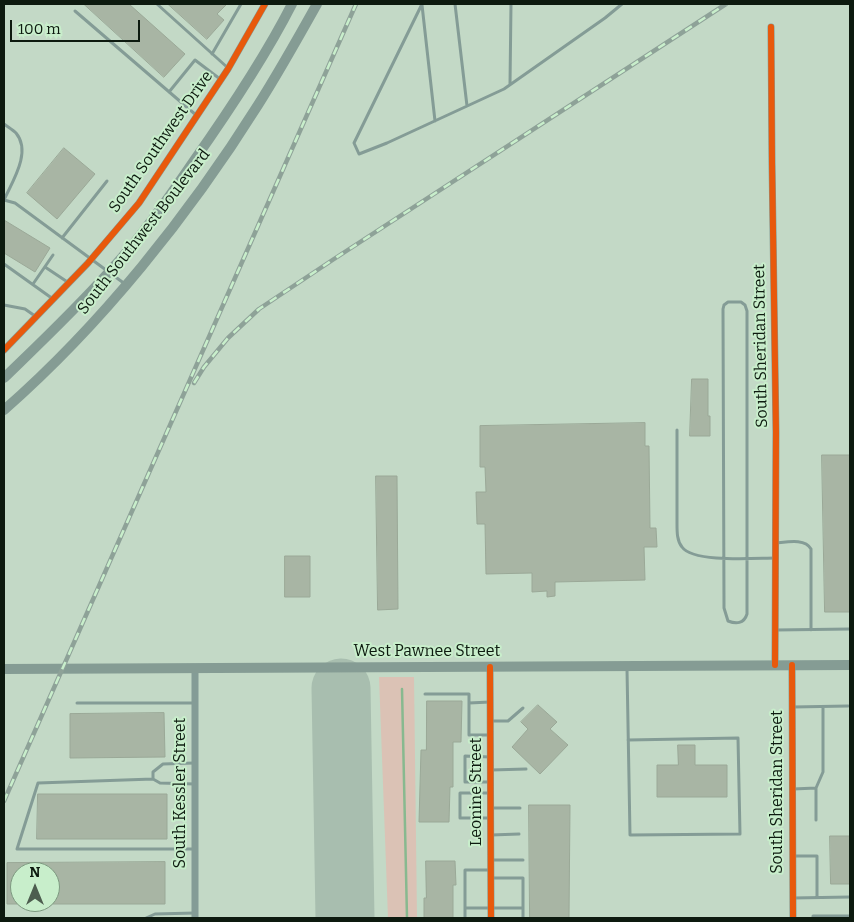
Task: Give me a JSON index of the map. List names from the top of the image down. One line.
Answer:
{"streets":{"main road":["South Southwest Boulevard","West Pawnee Street"],"street":["South Southwest Drive","South Sheridan Street","Leonine Street","South Kessler Street"]},"crossings":[["South Sheridan Street","West Pawnee Street"],["West Pawnee Street","Leonine Street"],["West Pawnee Street","South Kessler Street"]],"scale_bar":"100 m","north":"top"}
